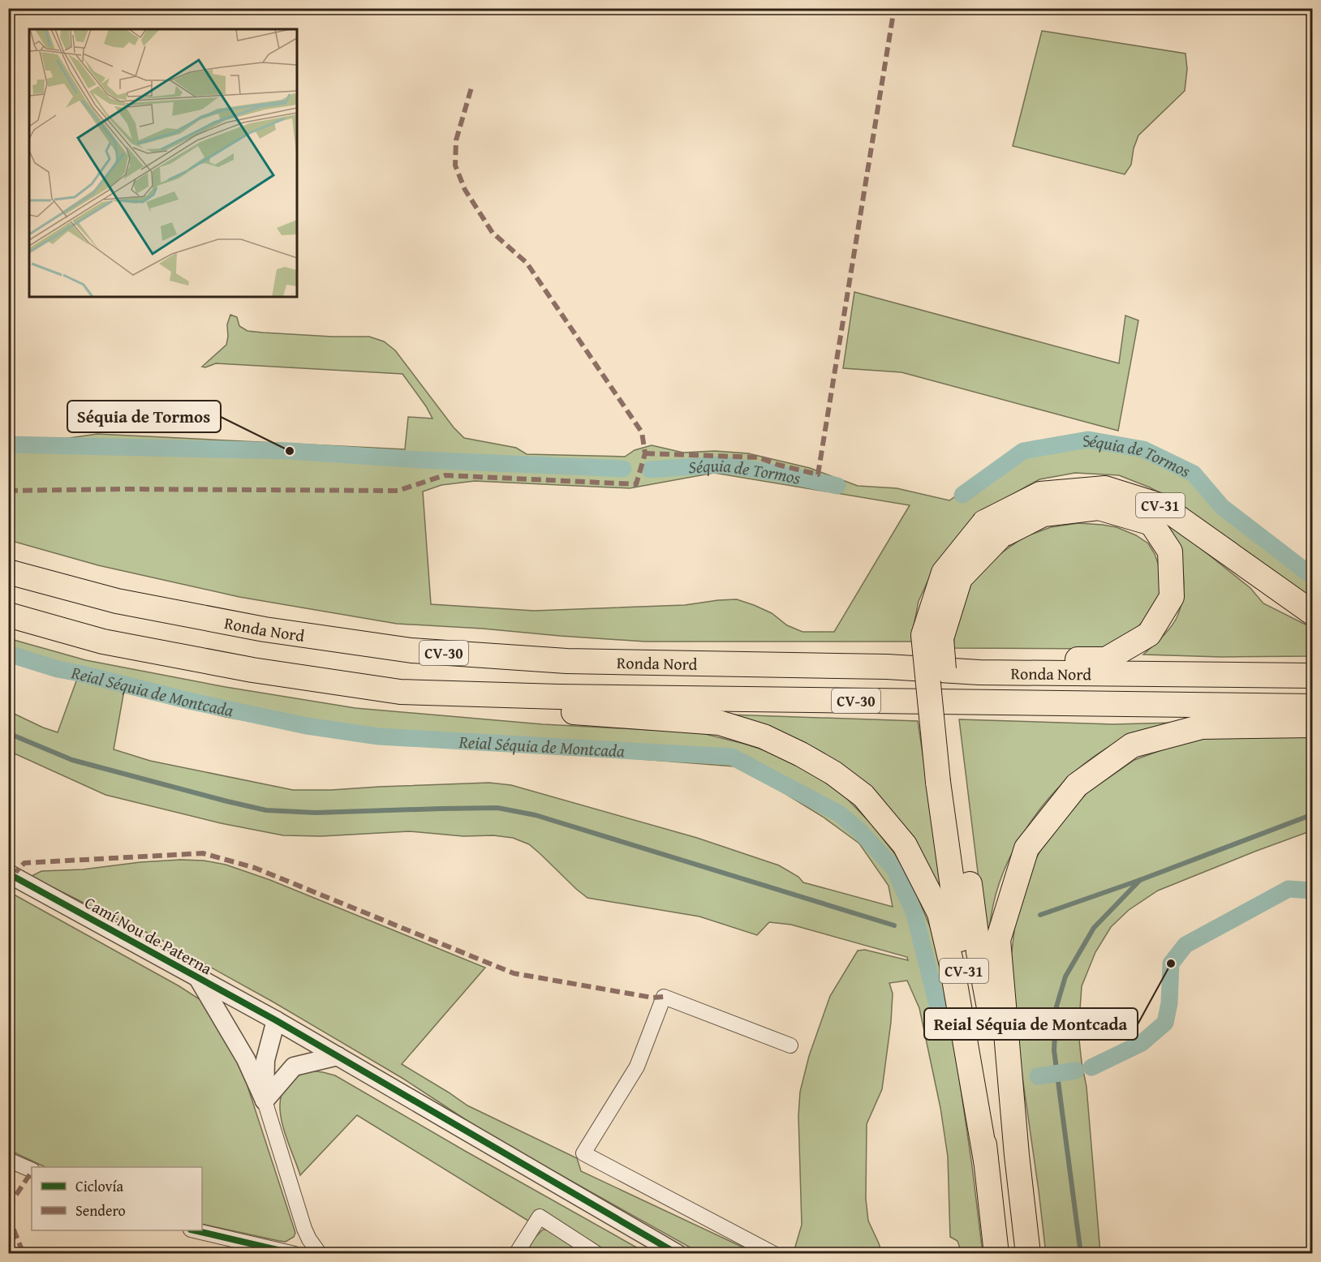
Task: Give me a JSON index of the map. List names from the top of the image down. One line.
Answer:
{"streets":{"highway":["CV-31","Ronda Nord","CV-30"],"street":["Camí Nou de Paterna"]},"water":["Séquia de Tormos","Reial Séquia de Montcada"],"places":["Séquia de Tormos","Reial Séquia de Montcada"],"legend":["Ciclovía","Sendero"]}
